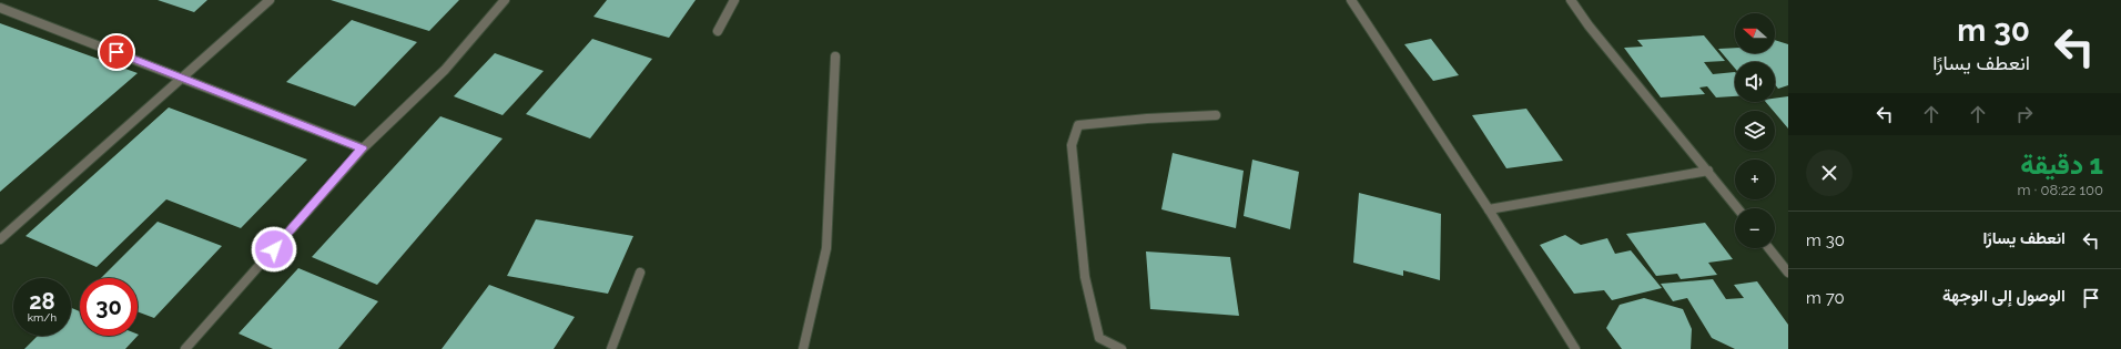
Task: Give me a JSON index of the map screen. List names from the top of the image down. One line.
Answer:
{"north":"left","page":{"turn":["30 m","انعطف يسارًا"],"map_buttons":["+","−"],"heading":["1 دقيقة","100 m · 08:22"],"list":[{"name":"انعطف يسارًا","value":"30 m"},{"name":"الوصول إلى الوجهة","value":"70 m"}],"speed":"28 km/h","limit":"30"}}
